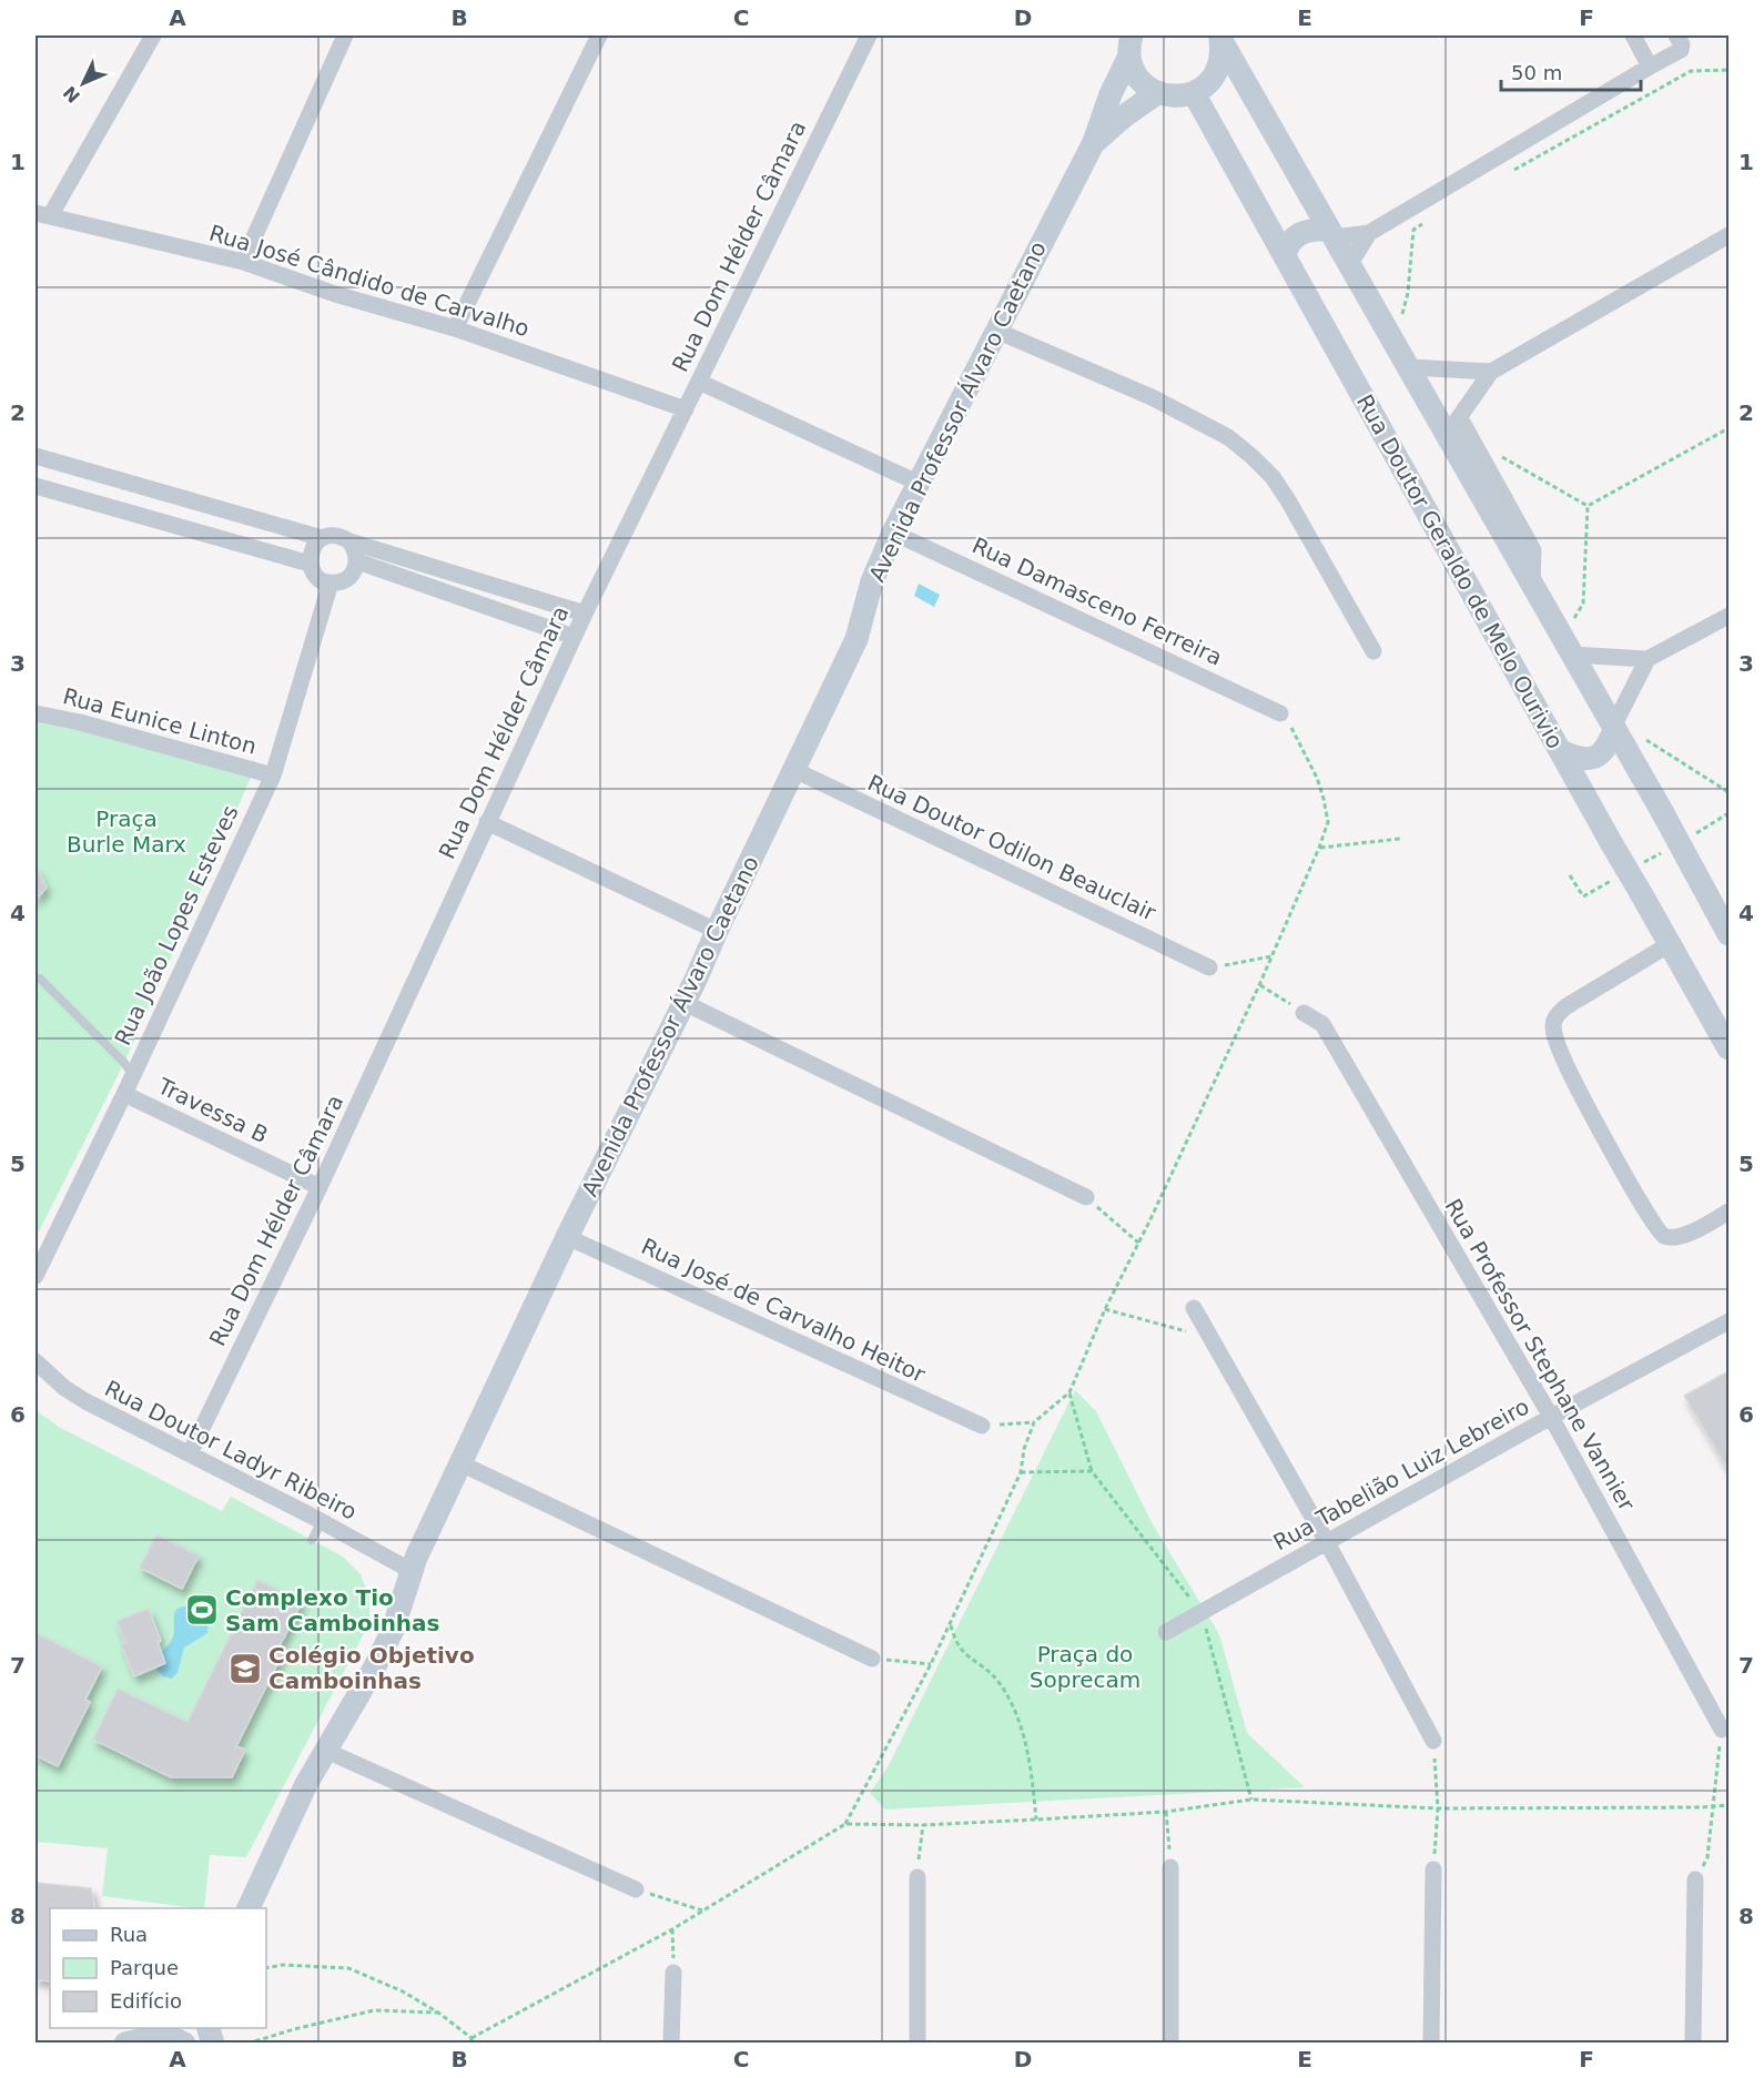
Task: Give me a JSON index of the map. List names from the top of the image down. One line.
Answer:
{"streets":{"street":["Rua Dom Hélder Câmara","Rua José Cândido de Carvalho","Avenida Professor Álvaro Caetano","Rua Doutor Geraldo de Melo Ourivio","Rua Damasceno Ferreira","Rua Eunice Linton","Rua Doutor Odilon Beauclair","Rua João Lopes Esteves","Travessa B","Rua José de Carvalho Heitor","Rua Professor Stephane Vannier","Rua Doutor Ladyr Ribeiro","Rua Tabelião Luiz Lebreiro"]},"crossings":[["Rua Dom Hélder Câmara","Rua José Cândido de Carvalho"],["Rua Dom Hélder Câmara","Travessa B"],["Rua Dom Hélder Câmara","Rua Doutor Ladyr Ribeiro"],["Avenida Professor Álvaro Caetano","Rua Damasceno Ferreira"],["Avenida Professor Álvaro Caetano","Rua Doutor Odilon Beauclair"],["Avenida Professor Álvaro Caetano","Rua José de Carvalho Heitor"],["Avenida Professor Álvaro Caetano","Rua Doutor Ladyr Ribeiro"],["Rua Eunice Linton","Rua João Lopes Esteves"],["Rua João Lopes Esteves","Travessa B"],["Rua Professor Stephane Vannier","Rua Tabelião Luiz Lebreiro"]],"parks":["Praça Burle Marx","Praça do Soprecam"],"places":{"sports":["Complexo Tio Sam Camboinhas"],"school or university":["Colégio Objetivo Camboinhas"]},"legend":["Rua","Parque","Edifício"],"scale_bar":"50 m","north":"bottom left","grid":{"columns":["A","B","C","D","E","F"],"rows":["1","2","3","4","5","6","7","8"]}}
